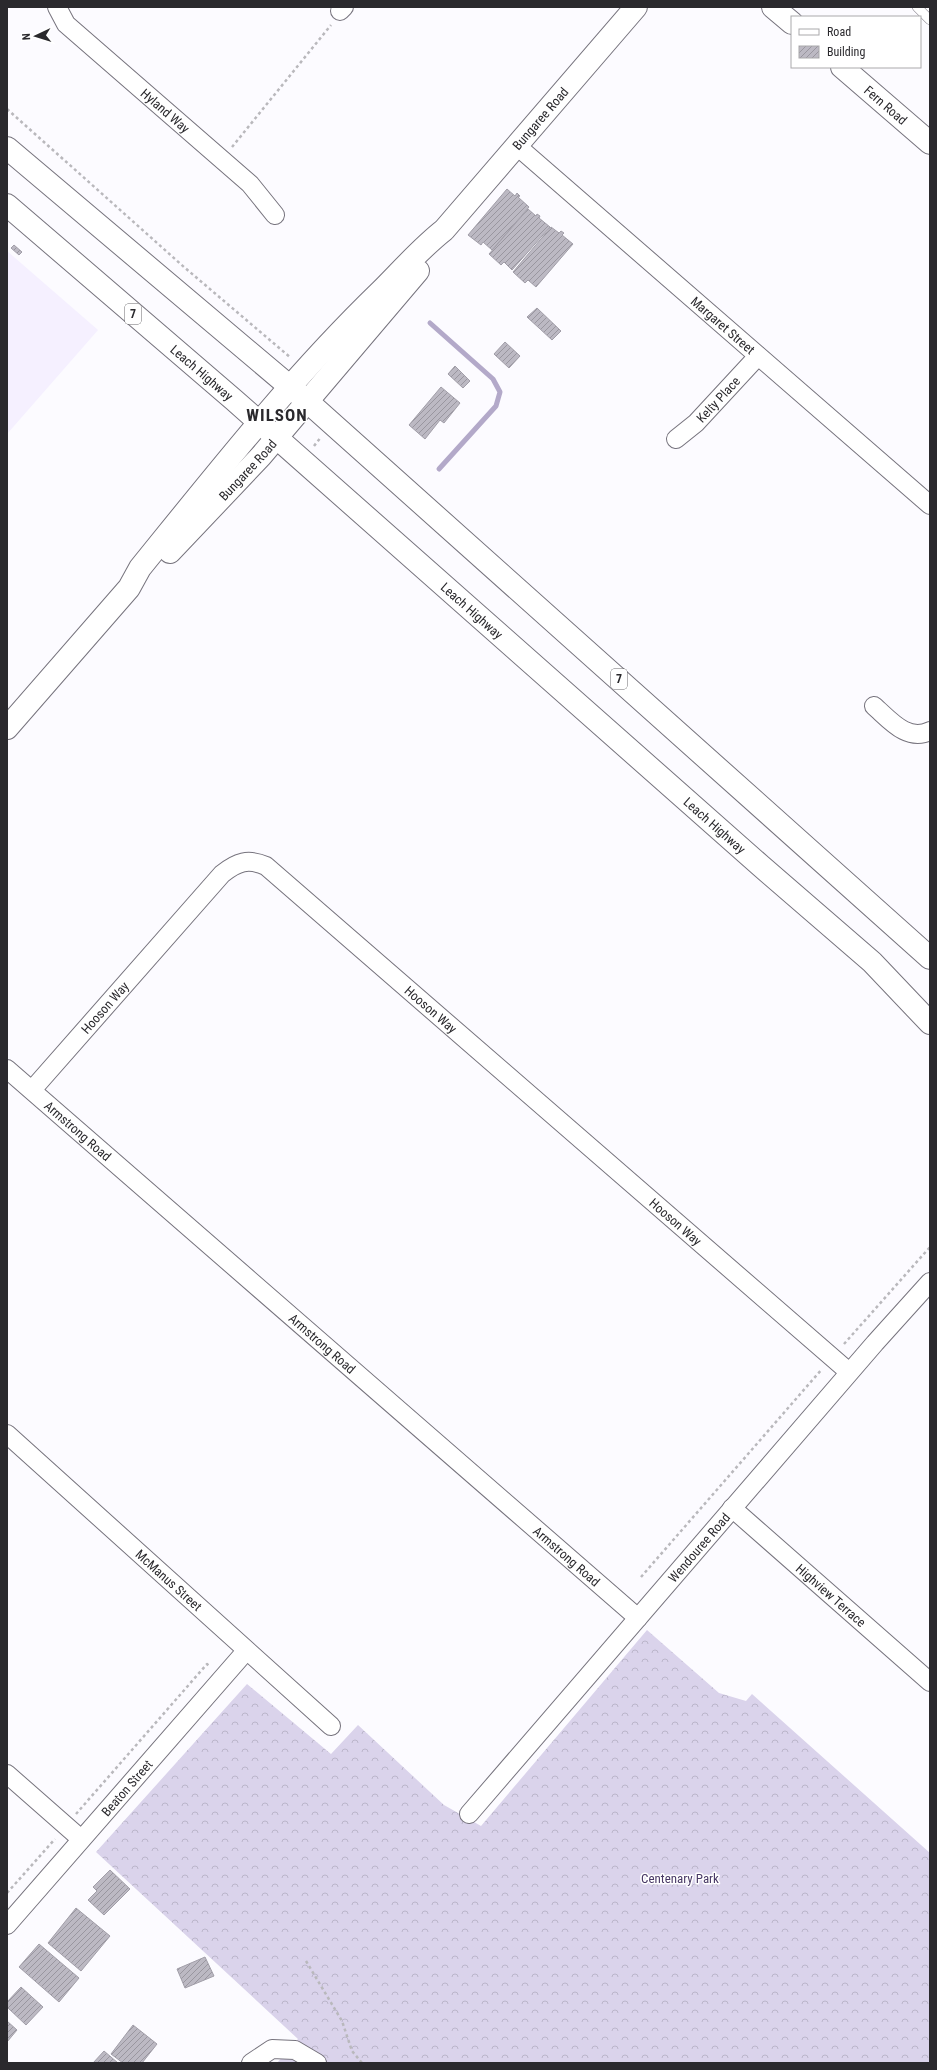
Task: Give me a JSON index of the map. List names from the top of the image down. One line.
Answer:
{"streets":{"main road":["Fern Road","Bungaree Road","7","Leach Highway"],"street":["Hyland Way","Margaret Street","Kelty Place","Hooson Way","Armstrong Road","Wendouree Road","McManus Street","Highview Terrace","Beaton Street"]},"crossings":[["Bungaree Road","7"],["Bungaree Road","Margaret Street"],["Bungaree Road","Leach Highway"],["Margaret Street","Kelty Place"],["Hooson Way","Armstrong Road"],["Hooson Way","Wendouree Road"],["Armstrong Road","Wendouree Road"],["Wendouree Road","Highview Terrace"],["McManus Street","Beaton Street"]],"districts":["WILSON"],"parks":["Centenary Park"],"legend":["Road","Building"],"north":"left"}
